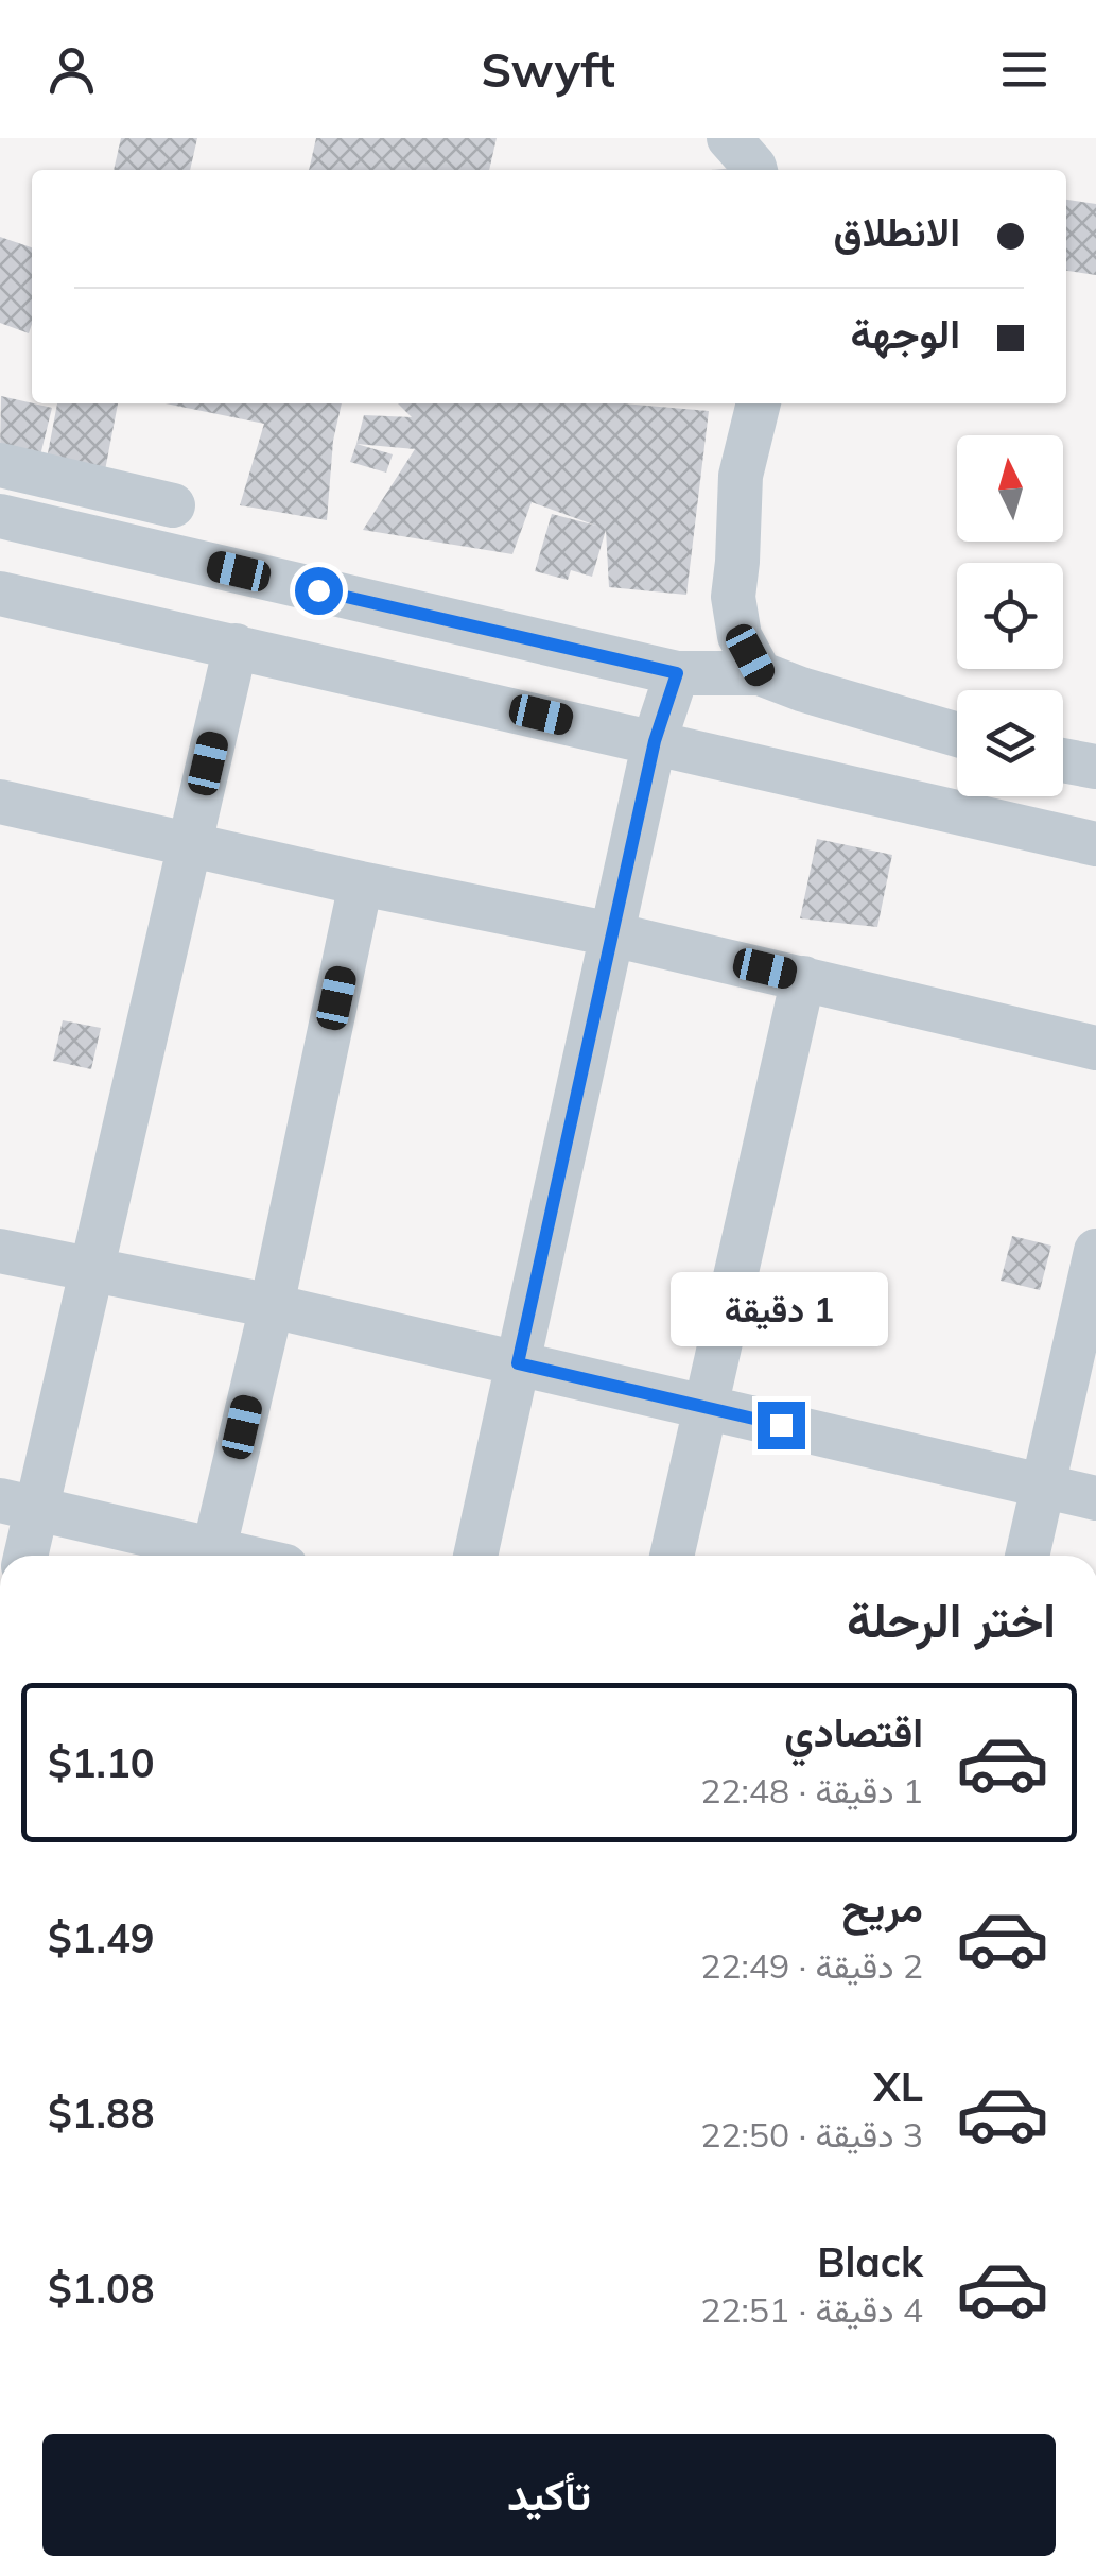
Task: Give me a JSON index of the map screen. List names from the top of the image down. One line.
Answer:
{"north":"top","page":{"header":"Swyft","banner":["الانطلاق","الوجهة"],"bubble":"1 دقيقة","heading":"اختر الرحلة","list":[{"name":"اقتصادي","note":"1 دقيقة · 22:48","value":"$1.10"},{"name":"مريح","note":"2 دقيقة · 22:49","value":"$1.49"},{"name":"XL","note":"3 دقيقة · 22:50","value":"$1.88"},{"name":"Black","note":"4 دقيقة · 22:51","value":"$1.08"}],"buttons":"تأكيد"}}
